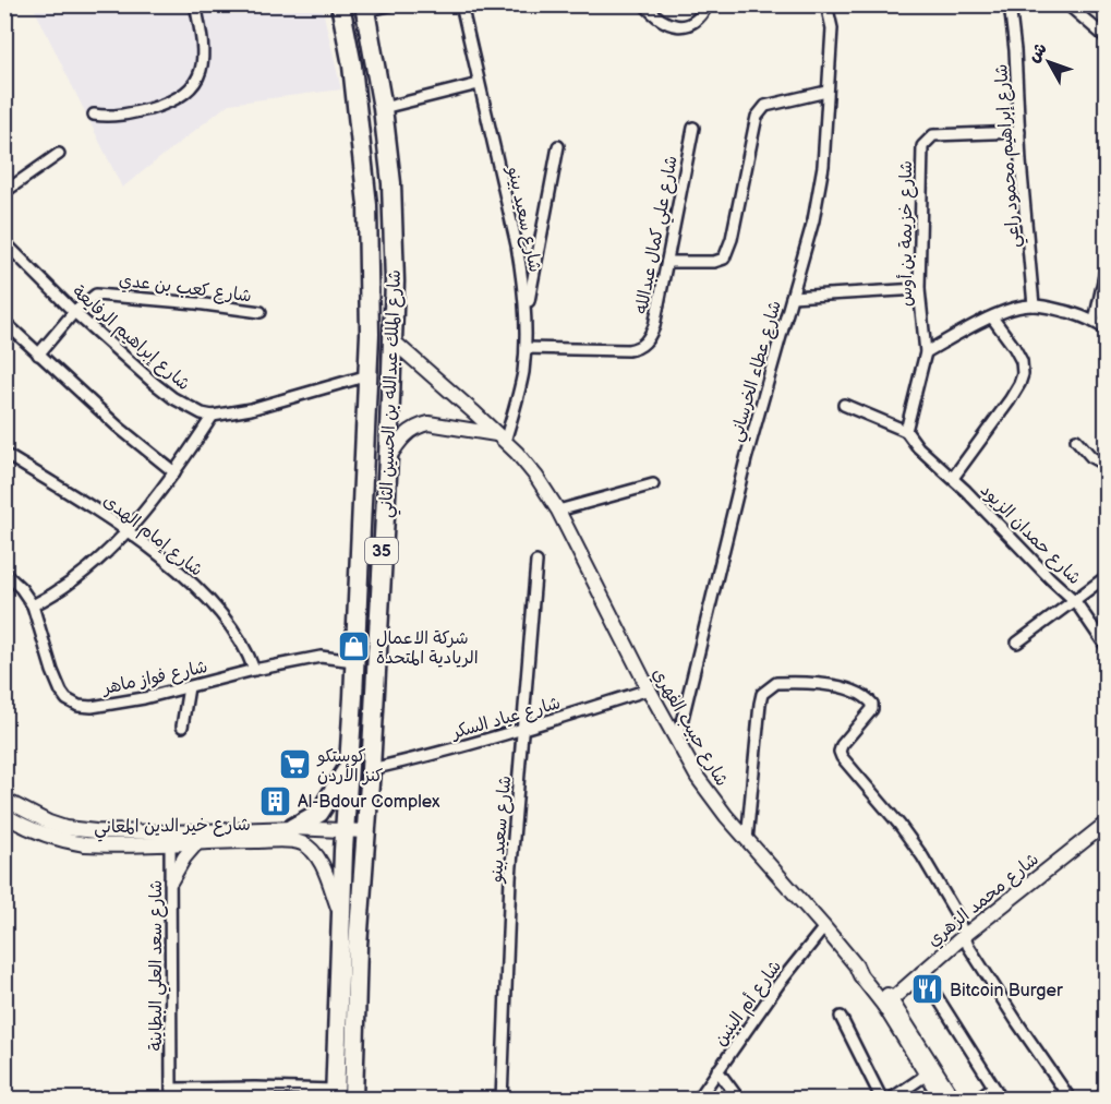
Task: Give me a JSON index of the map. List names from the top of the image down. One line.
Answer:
{"streets":{"highway":["شارع الملك عبدالله بن الحسين الثاني","35"],"street":["شارع إبراهيم محمود راعي","شارع سعيد بينو","شارع خزيمة بن أوس","شارع علي كمال عبدالله","شارع كعب بن عدي","شارع إبراهيم الرفايعة","شارع عطاء الخرساني","شارع حمدان الزيود","شارع إمام الهدى","شارع فواز ماهر","شارع عياد السكر","شارع حبيب الفهري","شارع خير الدين المعاني","شارع محمد الزهري","شارع سعد العلي البطاينة","شارع أم البنين"]},"crossings":[["شارع إبراهيم محمود راعي","شارع خزيمة بن أوس"],["شارع سعيد بينو","شارع علي كمال عبدالله"],["شارع سعيد بينو","شارع عياد السكر"],["شارع سعيد بينو","شارع حبيب الفهري"],["شارع كعب بن عدي","شارع إبراهيم الرفايعة"],["شارع عطاء الخرساني","شارع حبيب الفهري"],["شارع الملك عبدالله بن الحسين الثاني","شارع فواز ماهر"],["شارع الملك عبدالله بن الحسين الثاني","شارع عياد السكر"],["شارع الملك عبدالله بن الحسين الثاني","شارع حبيب الفهري"],["شارع الملك عبدالله بن الحسين الثاني","شارع خير الدين المعاني"],["شارع إمام الهدى","شارع فواز ماهر"],["شارع عياد السكر","شارع حبيب الفهري"],["شارع حبيب الفهري","شارع محمد الزهري"],["شارع حبيب الفهري","شارع أم البنين"],["شارع خير الدين المعاني","شارع سعد العلي البطاينة"]],"places":{"shop":["شركة الاعمال الريادية المتحدة"],"supermarket":["كوستكو كنز الأردن"],"building":["Al-Bdour Complex"],"restaurant":["Bitcoin Burger"]},"north":"top left"}
